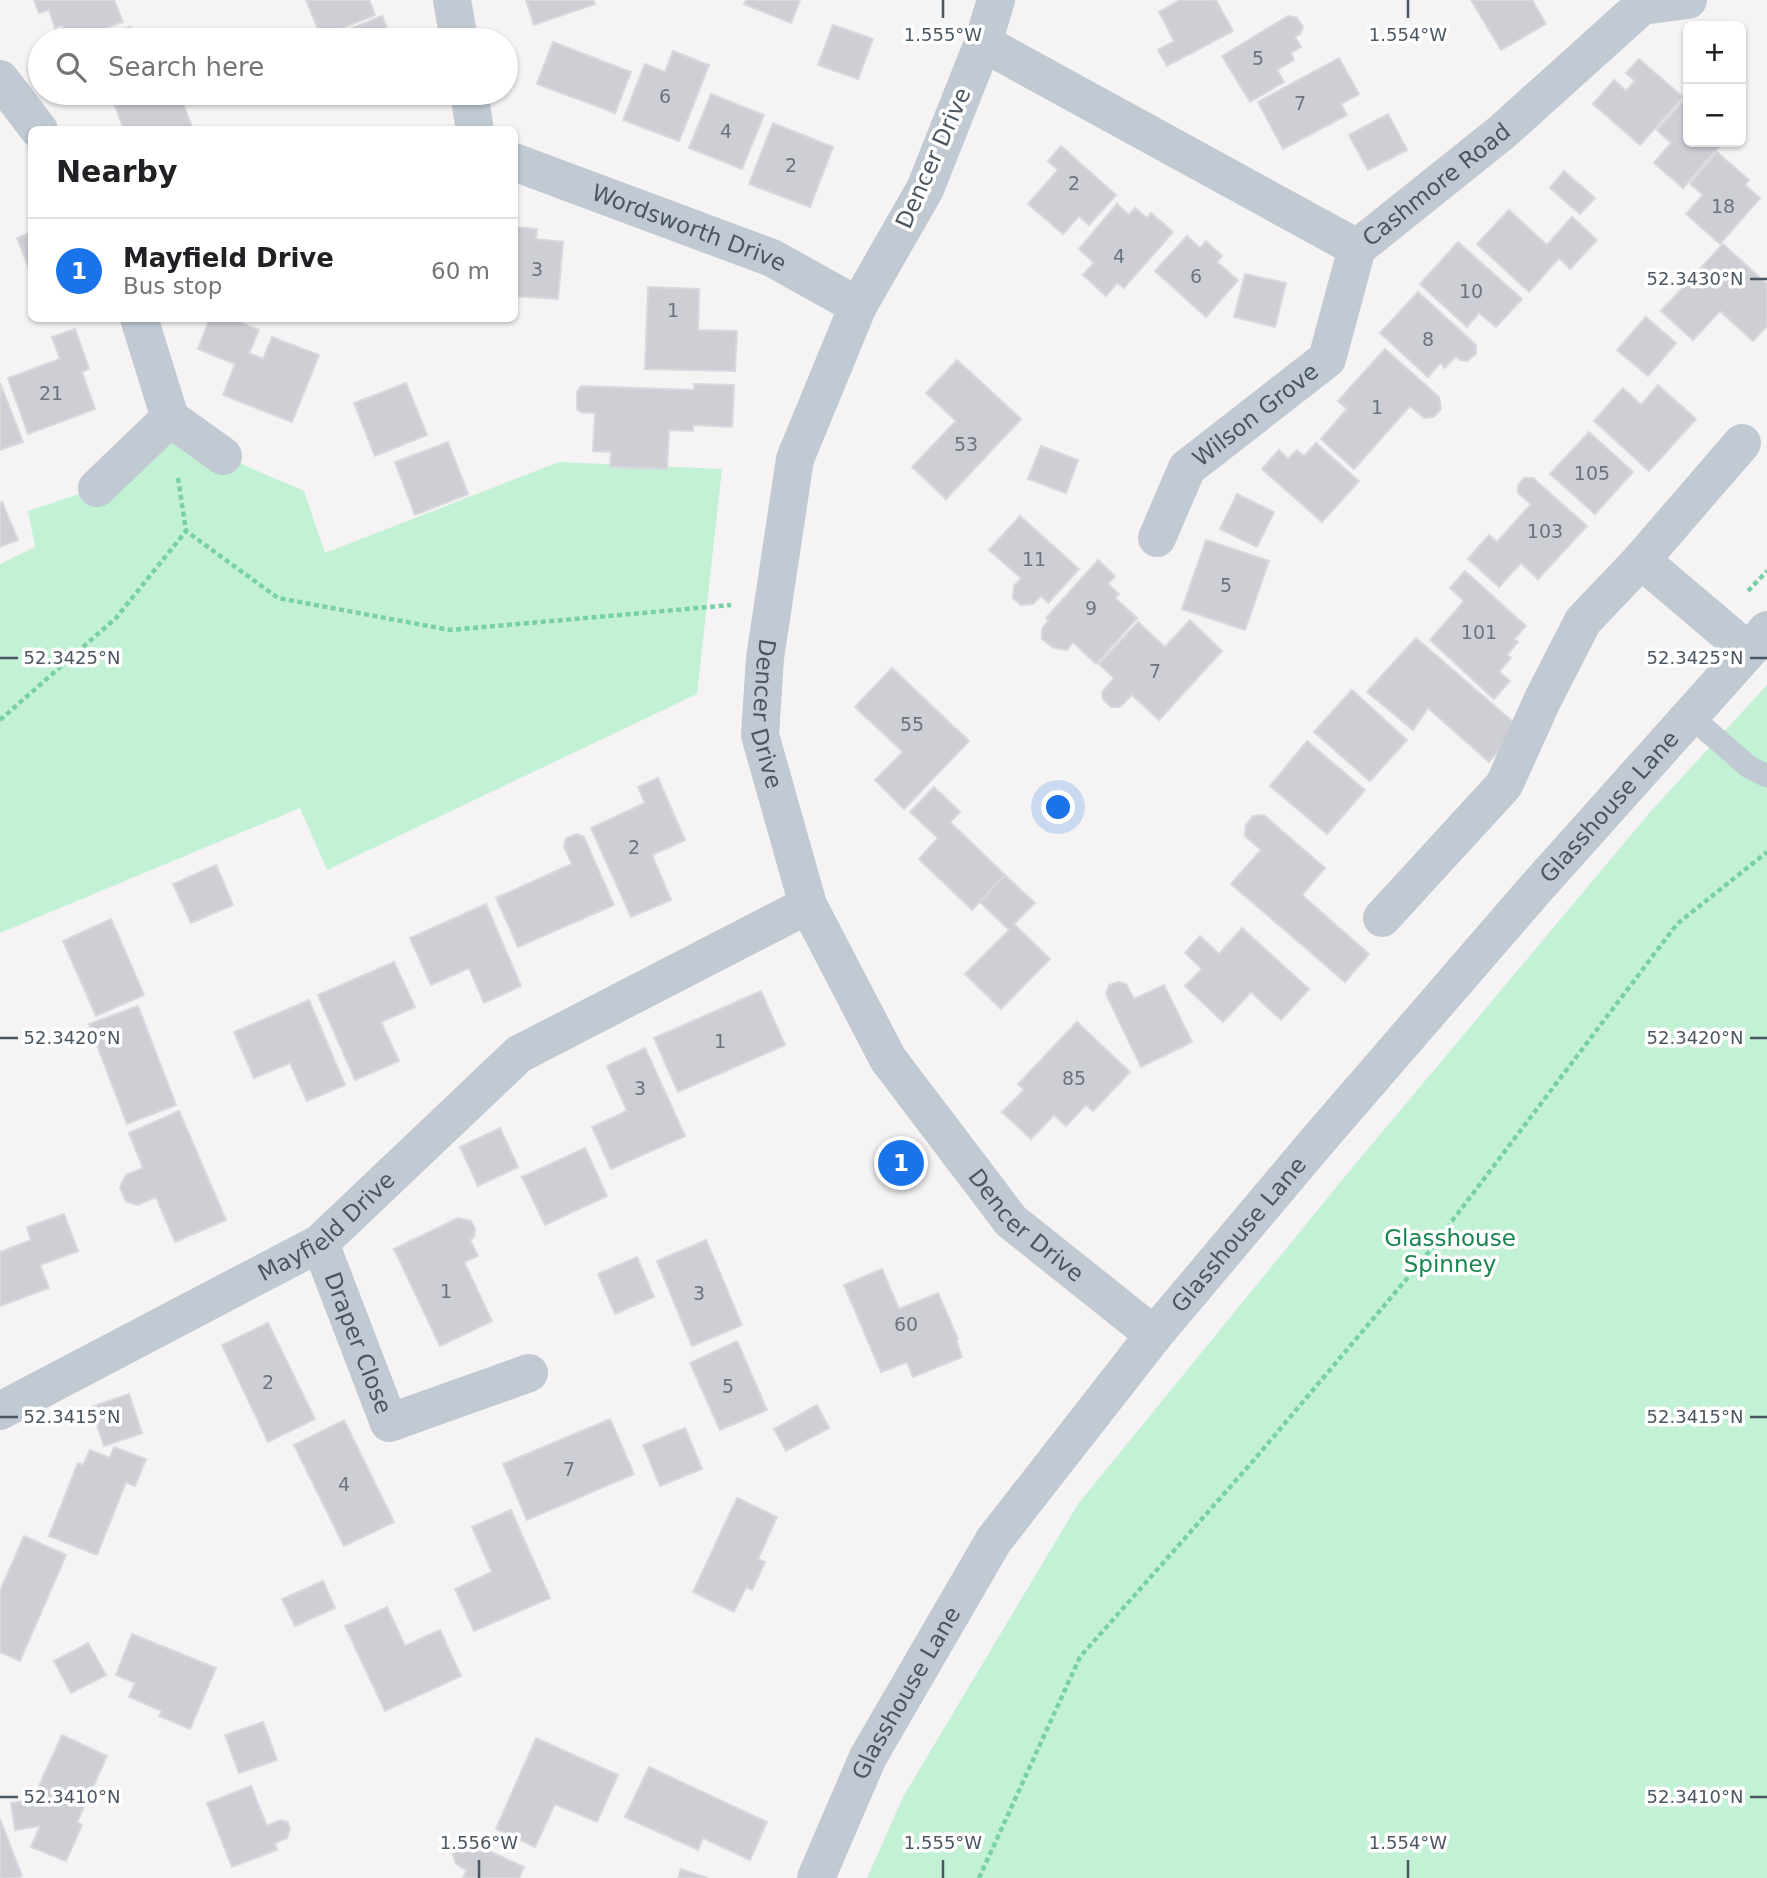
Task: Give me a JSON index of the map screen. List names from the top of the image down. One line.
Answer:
{"streets":{"street":["Dencer Drive","Cashmore Road","Wordsworth Drive","Wilson Grove","Glasshouse Lane","Mayfield Drive","Draper Close"]},"crossings":[["Dencer Drive","Cashmore Road"],["Dencer Drive","Wordsworth Drive"],["Dencer Drive","Glasshouse Lane"],["Dencer Drive","Mayfield Drive"],["Cashmore Road","Wilson Grove"],["Mayfield Drive","Draper Close"]],"parks":["Glasshouse Spinney"],"house_numbers":["5","6","7","4","2","2","18","4","3","6","10","1","8","21","1","53","105","103","11","5","9","101","7","55","2","1","85","3","1","3","60","2","5","7","4"],"page":{"map_buttons":["+","−"],"search":"Search here","heading":"Nearby","list":[{"mark":"1","name":"Mayfield Drive","note":"Bus stop","value":"60 m"}],"pins":"1"},"coordinates":["1.555°W","1.554°W","52.3430°N","52.3425°N","52.3420°N","52.3415°N","52.3410°N","1.556°W"]}
